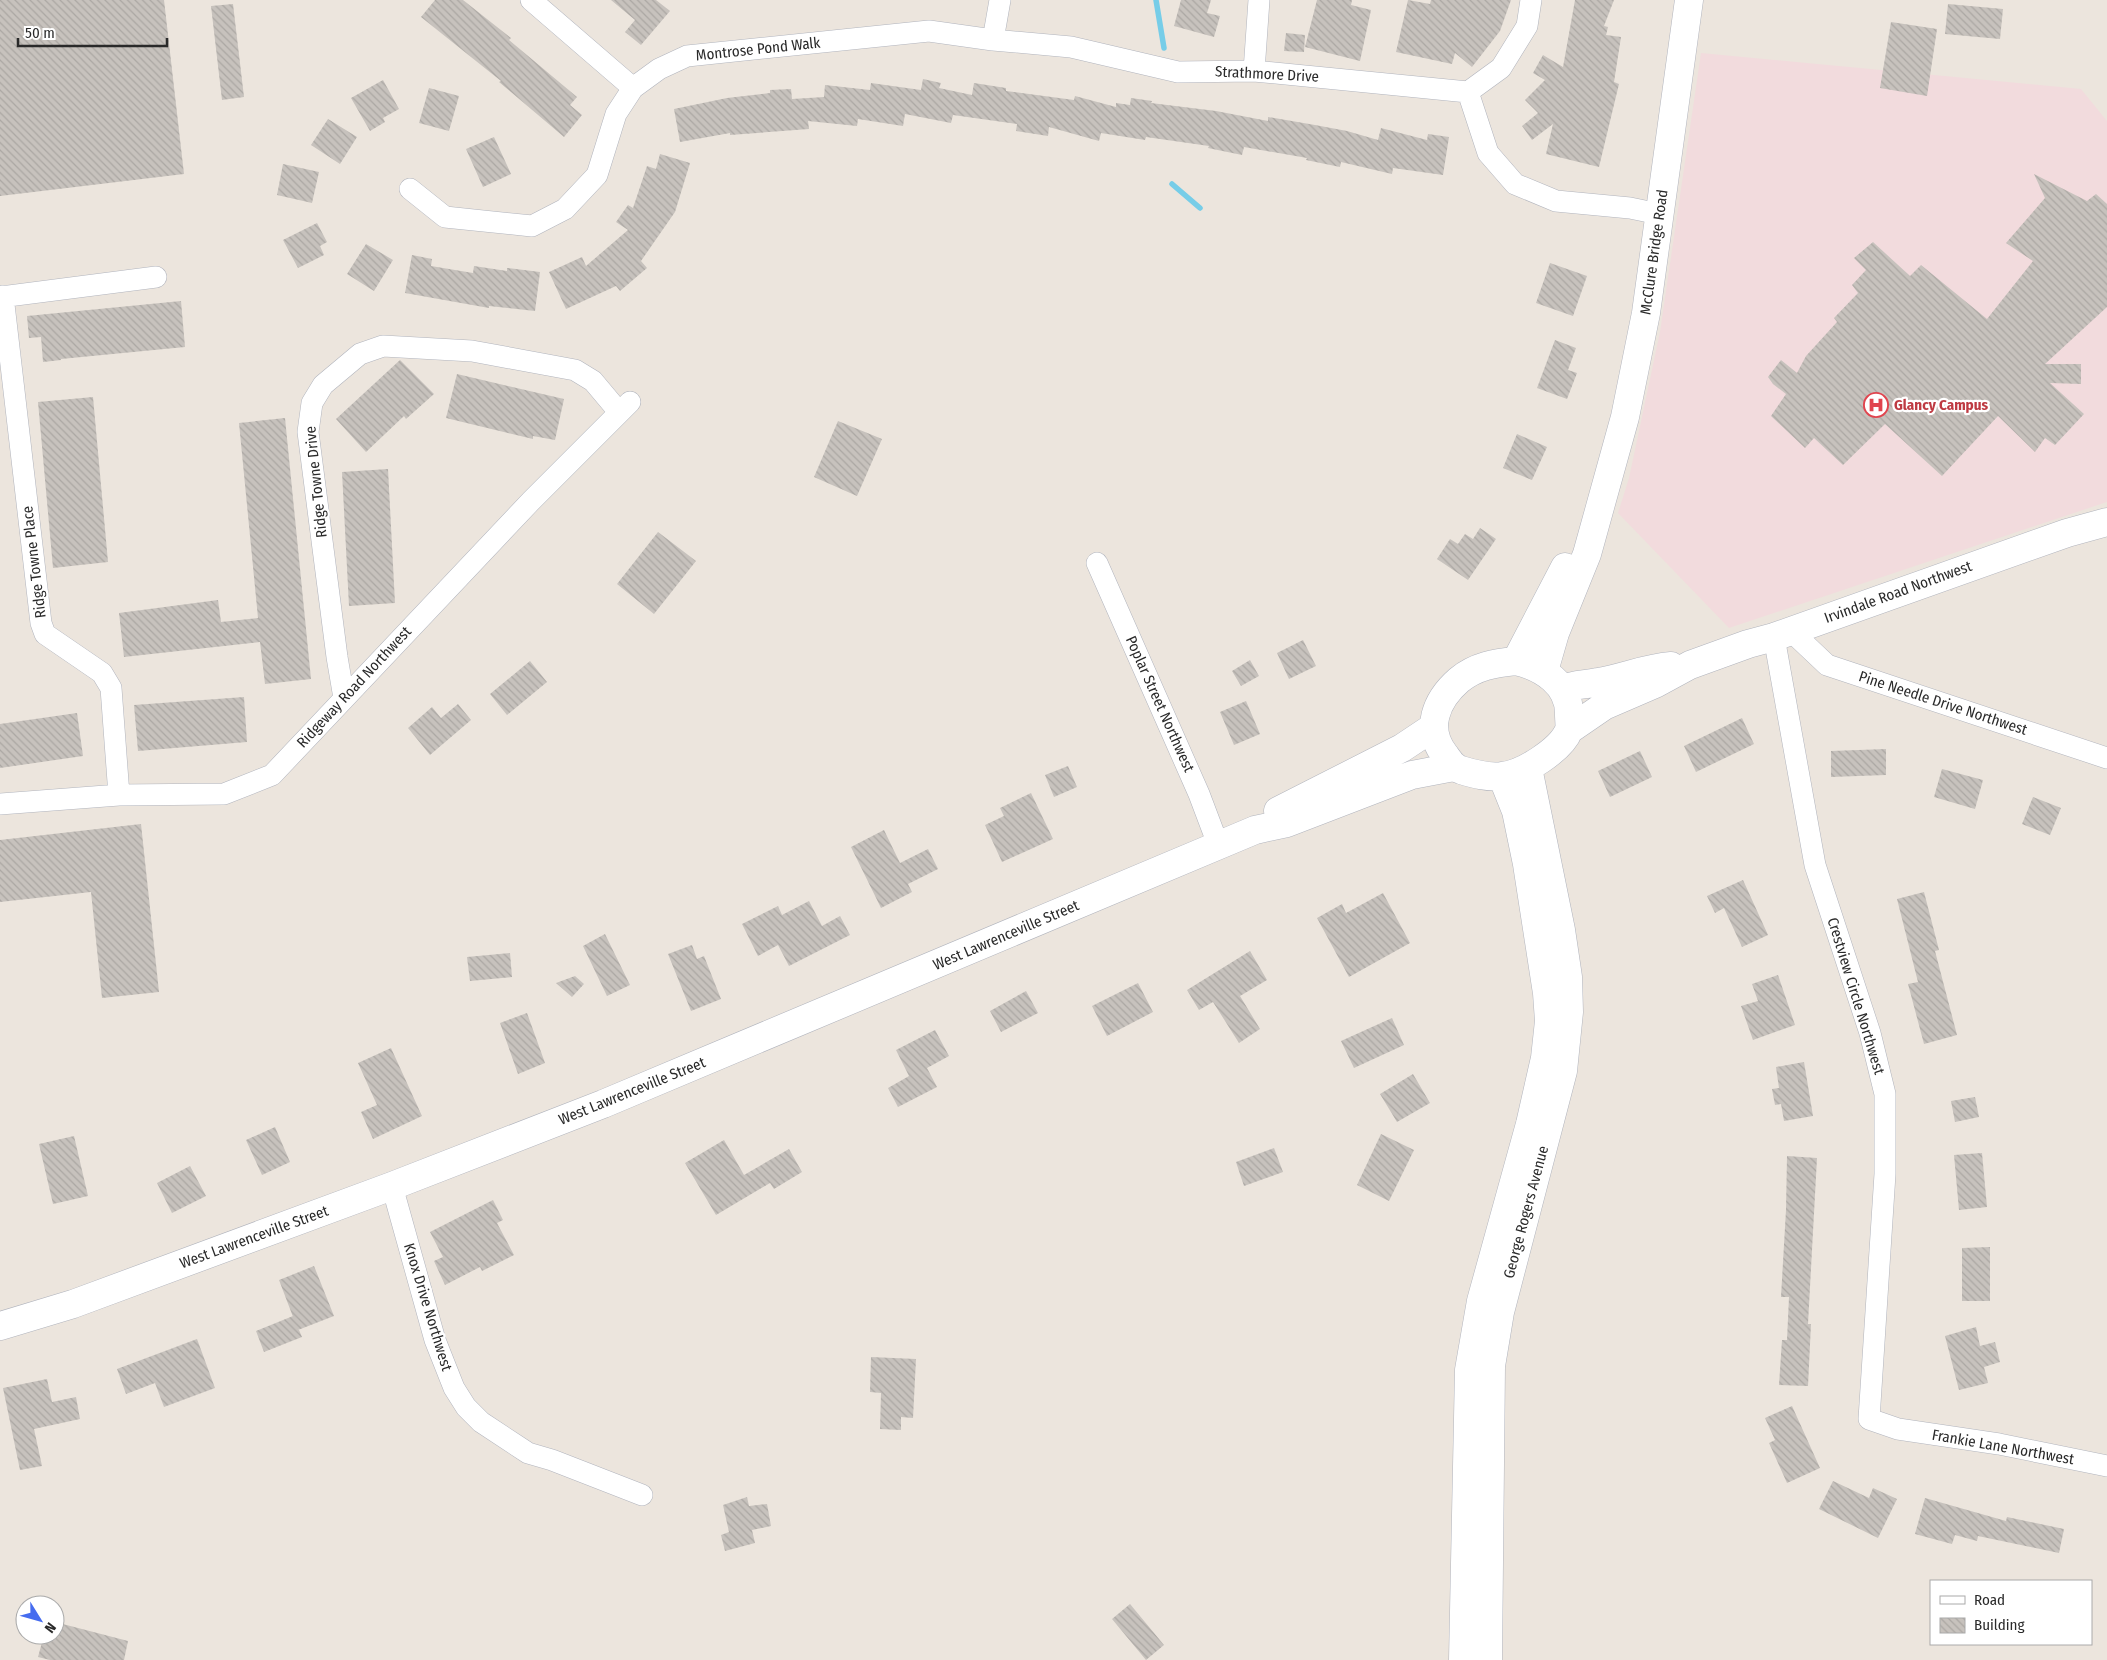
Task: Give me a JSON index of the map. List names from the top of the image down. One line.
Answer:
{"streets":{"street":["Montrose Pond Walk","Strathmore Drive","McClure Bridge Road","Ridge Towne Drive","Ridge Towne Place","Irvindale Road Northwest","Ridgeway Road Northwest","Pine Needle Drive Northwest","Poplar Street Northwest","West Lawrenceville Street","Crestview Circle Northwest","George Rogers Avenue","Knox Drive Northwest","Frankie Lane Northwest"]},"crossings":[["Montrose Pond Walk","Strathmore Drive"],["McClure Bridge Road","Irvindale Road Northwest"],["McClure Bridge Road","West Lawrenceville Street"],["McClure Bridge Road","George Rogers Avenue"],["Ridge Towne Drive","Ridgeway Road Northwest"],["Ridge Towne Place","Ridgeway Road Northwest"],["Irvindale Road Northwest","Pine Needle Drive Northwest"],["Irvindale Road Northwest","West Lawrenceville Street"],["Irvindale Road Northwest","Crestview Circle Northwest"],["Irvindale Road Northwest","George Rogers Avenue"],["Pine Needle Drive Northwest","Crestview Circle Northwest"],["Poplar Street Northwest","West Lawrenceville Street"],["West Lawrenceville Street","George Rogers Avenue"],["West Lawrenceville Street","Knox Drive Northwest"],["Crestview Circle Northwest","Frankie Lane Northwest"]],"places":{"hospital":["Glancy Campus"]},"legend":["Road","Building"],"scale_bar":"50 m","north":"bottom right"}
